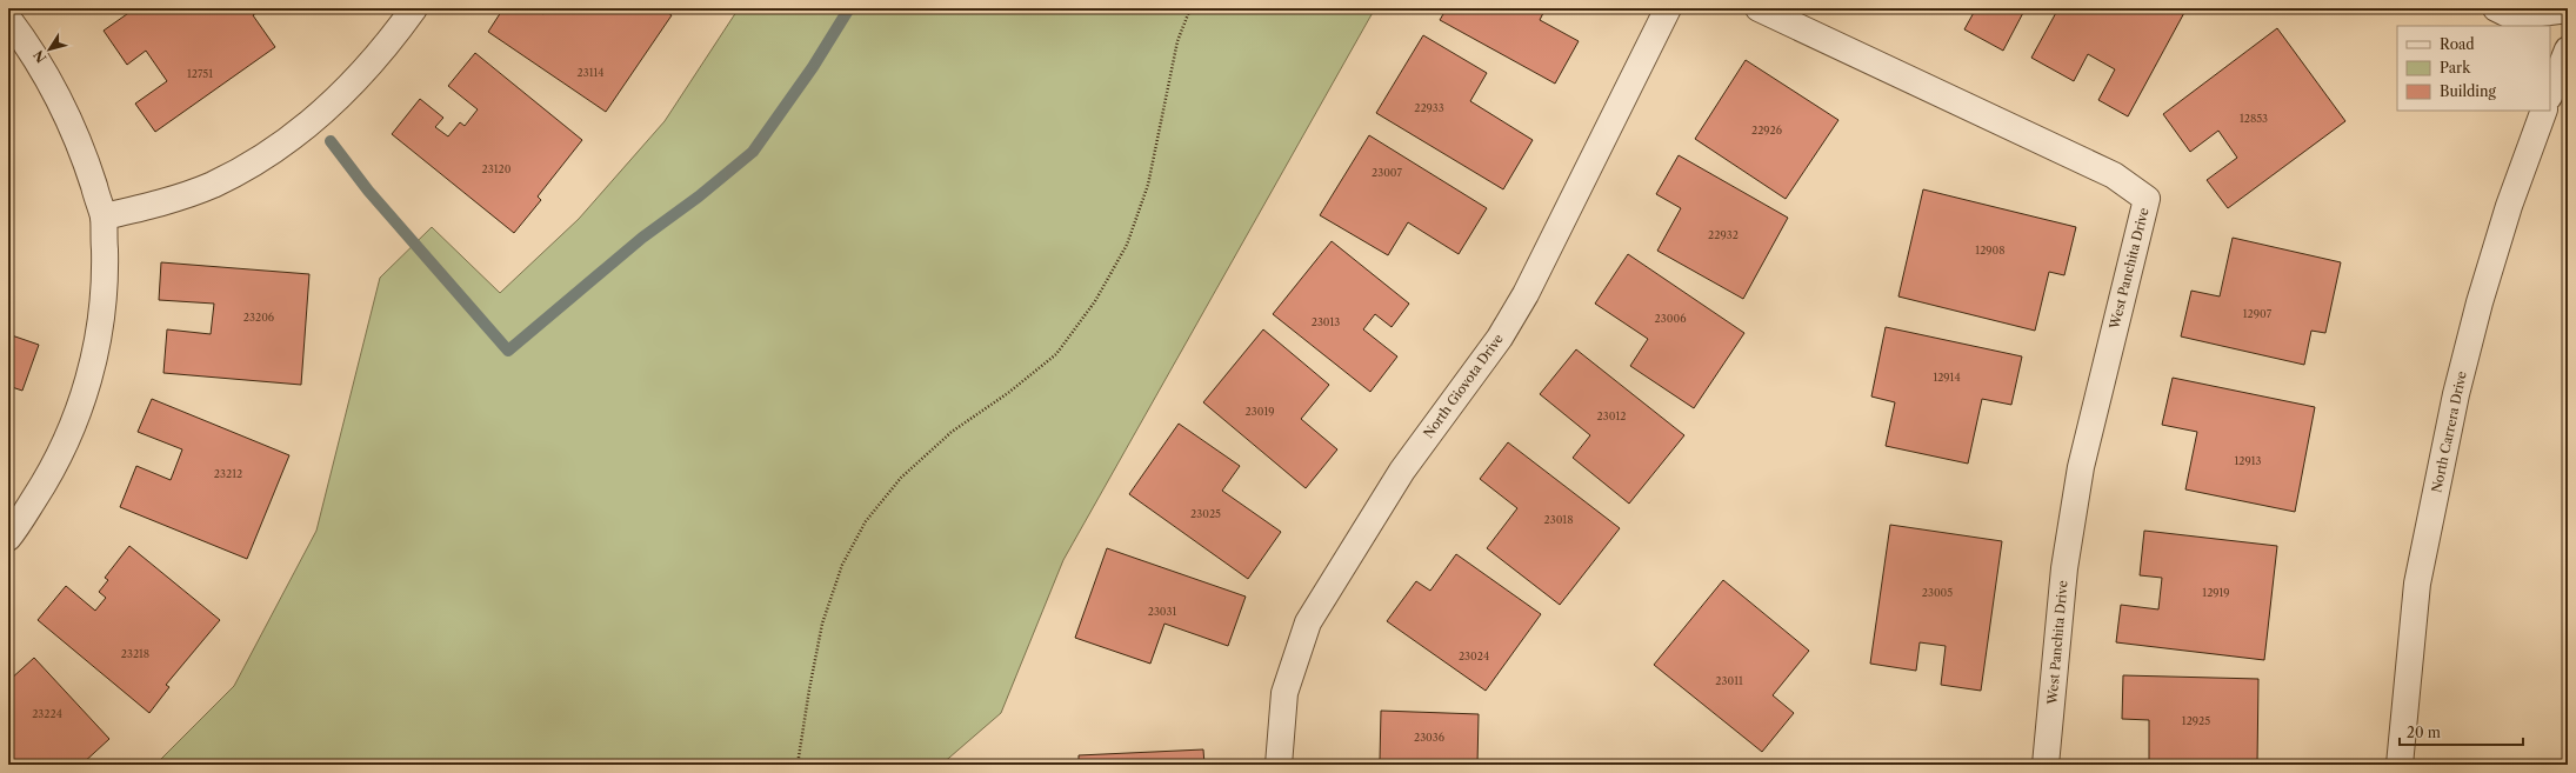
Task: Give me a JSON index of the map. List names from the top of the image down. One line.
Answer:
{"streets":{"street":["West Panchita Drive","North Giovota Drive","North Carrera Drive"]},"house_numbers":["23114","12751","22933","12853","22926","23120","23007","22932","12908","12907","23206","23006","23013","12914","23019","23012","12913","23212","23025","23018","23005","12919","23031","23218","23024","23011","23224","12925","23036"],"legend":["Road","Park","Building"],"scale_bar":"20 m","north":"bottom left"}
